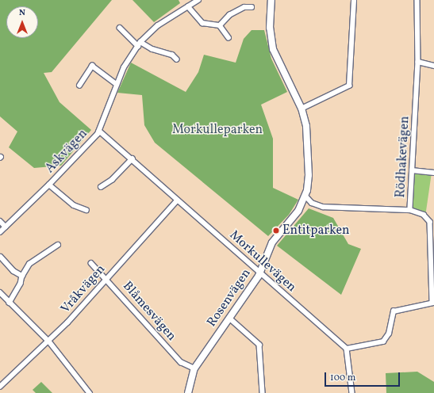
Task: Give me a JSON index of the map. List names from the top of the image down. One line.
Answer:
{"streets":{"street":["Askvägen","Rödhakevägen","Morkullevägen","Vråkvägen","Rosenvägen","Blåmesvägen"]},"crossings":[["Askvägen","Morkullevägen"],["Morkullevägen","Vråkvägen"],["Morkullevägen","Rosenvägen"],["Vråkvägen","Blåmesvägen"],["Rosenvägen","Blåmesvägen"]],"parks":["Morkulleparken"],"places":["Entitparken"],"scale_bar":"100 m","north":"top"}
